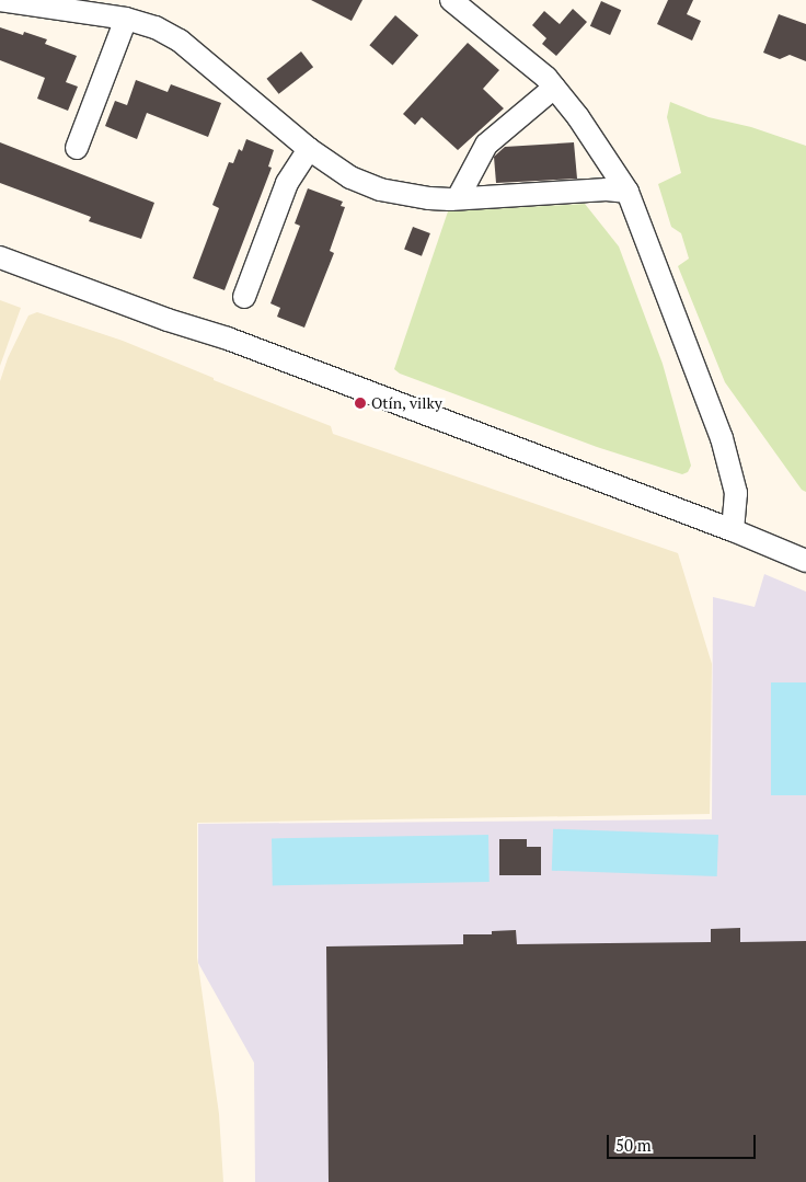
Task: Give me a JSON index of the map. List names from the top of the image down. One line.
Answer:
{"places":["Otín, vilky"],"scale_bar":"50 m"}
